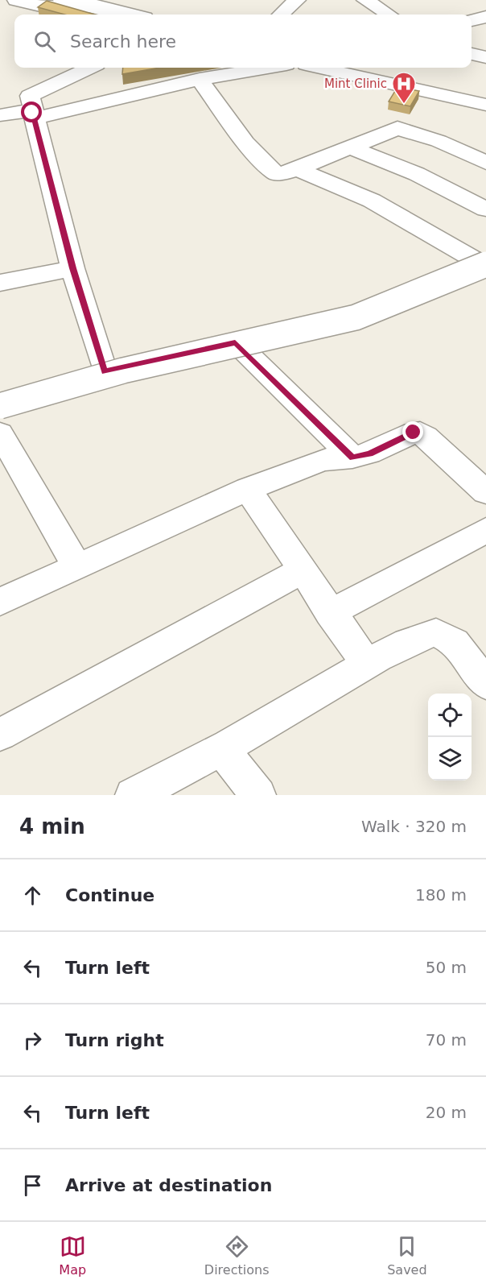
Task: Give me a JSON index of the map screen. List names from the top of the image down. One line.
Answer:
{"places":{"hospital":["Mint Clinic"]},"page":{"search":"Search here","heading":["4 min","Walk · 320 m"],"list":[["Continue","180 m"],["Turn left","50 m"],["Turn right","70 m"],["Turn left","20 m"],"Arrive at destination"],"nav":["Map","Directions","Saved"]}}
